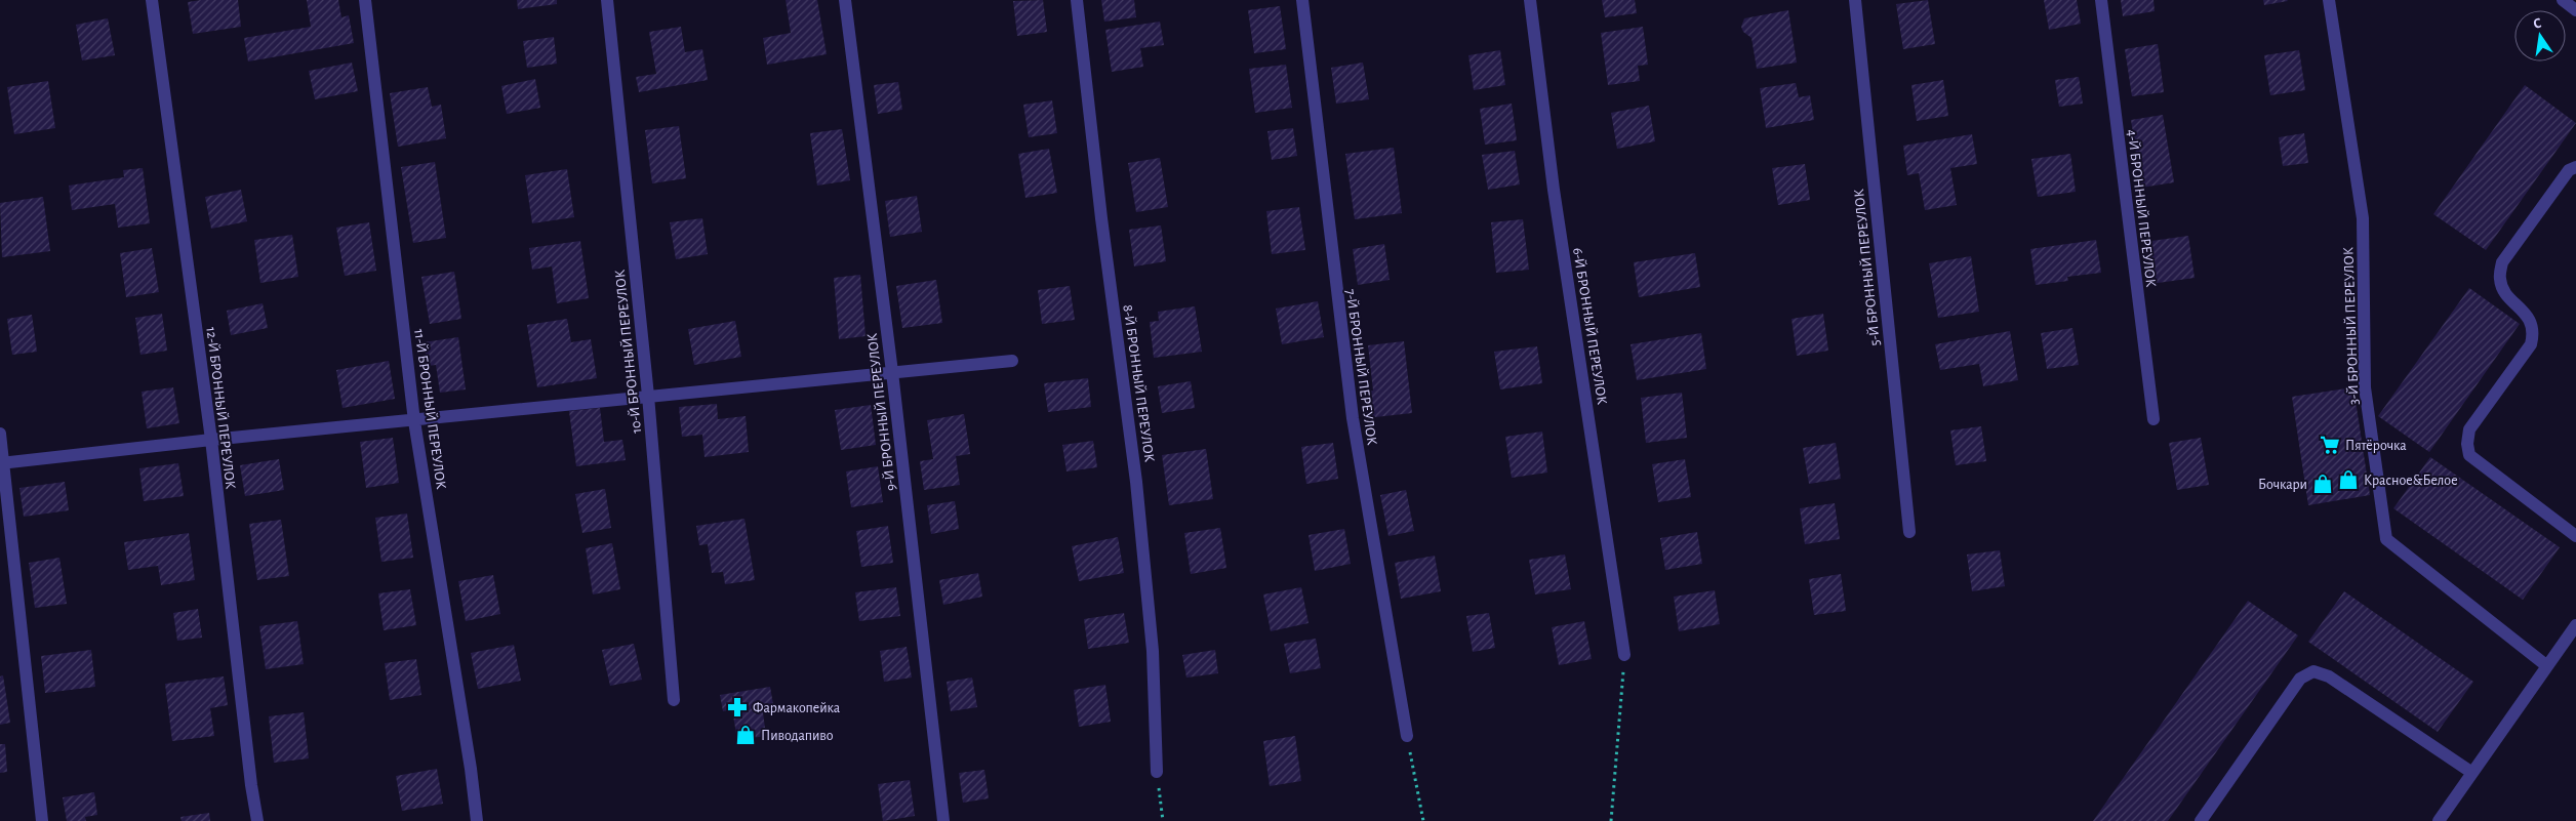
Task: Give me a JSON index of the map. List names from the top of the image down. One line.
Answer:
{"streets":{"street":["4-Й БРОННЫЙ ПЕРЕУЛОК","5-Й БРОННЫЙ ПЕРЕУЛОК","6-Й БРОННЫЙ ПЕРЕУЛОК","3-Й БРОННЫЙ ПЕРЕУЛОК","10-Й БРОННЫЙ ПЕРЕУЛОК","7-Й БРОННЫЙ ПЕРЕУЛОК","8-Й БРОННЫЙ ПЕРЕУЛОК","12-Й БРОННЫЙ ПЕРЕУЛОК","11-Й БРОННЫЙ ПЕРЕУЛОК","9-Й БРОННЫЙ ПЕРЕУЛОК"]},"places":{"supermarket":["Пятёрочка"],"shop":["Красное&Белое","Бочкари","Пиводапиво"],"pharmacy":["Фармакопейка"]},"north":"top"}
